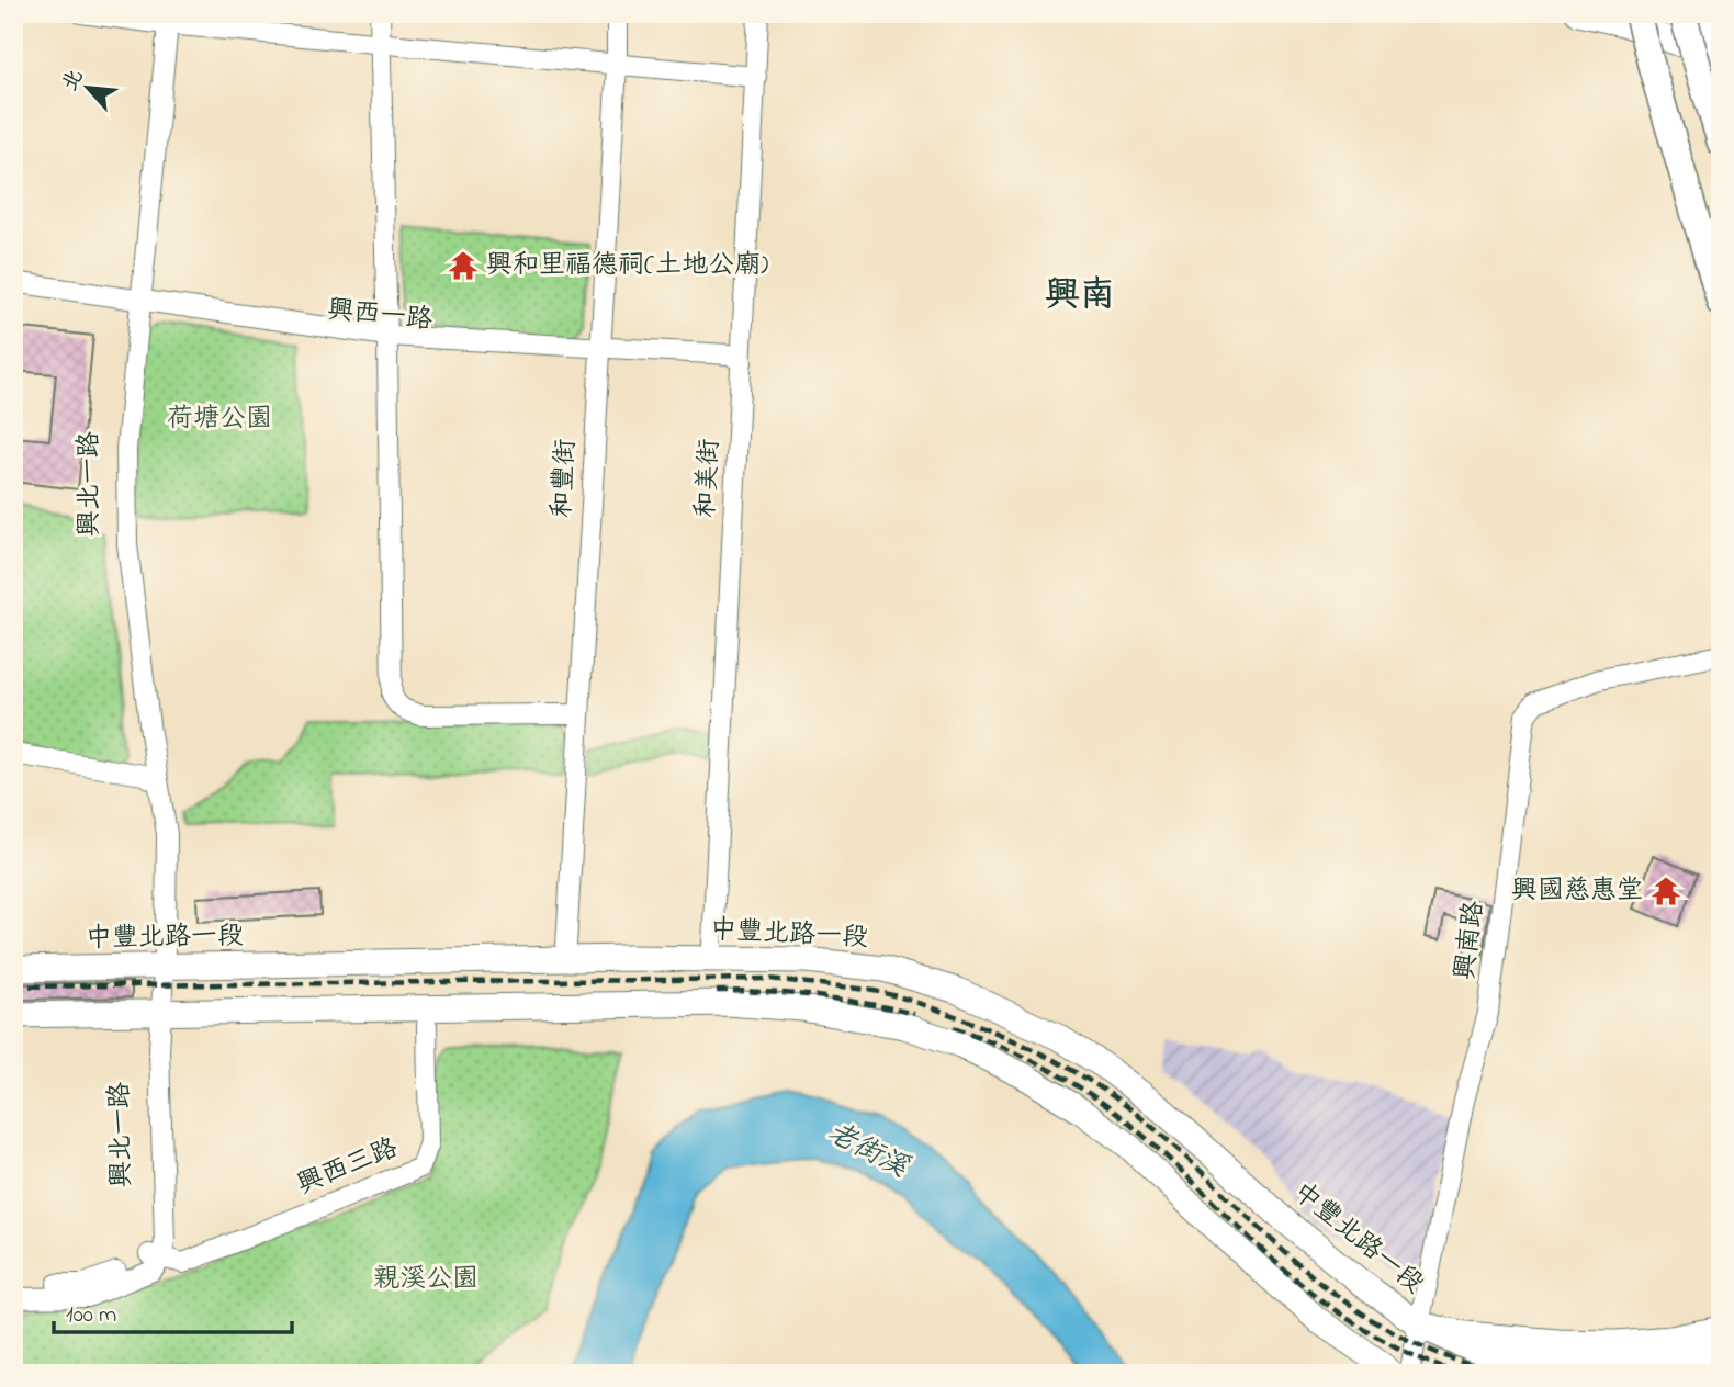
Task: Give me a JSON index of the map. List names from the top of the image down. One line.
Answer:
{"streets":{"main road":["中豐北路一段"],"street":["興西一路","和豐街","和美街","興北一路","興南路","興西三路"]},"crossings":[["興西一路","和豐街"],["興西一路","和美街"],["興西一路","興北一路"],["興北一路","中豐北路一段"],["興北一路","興西三路"],["中豐北路一段","興南路"]],"districts":["興南"],"water":["老街溪"],"parks":["荷塘公園","親溪公園"],"places":{"temple":["興和里福德祠(土地公廟)","興國慈惠堂"]},"scale_bar":"100 m","north":"top left"}
